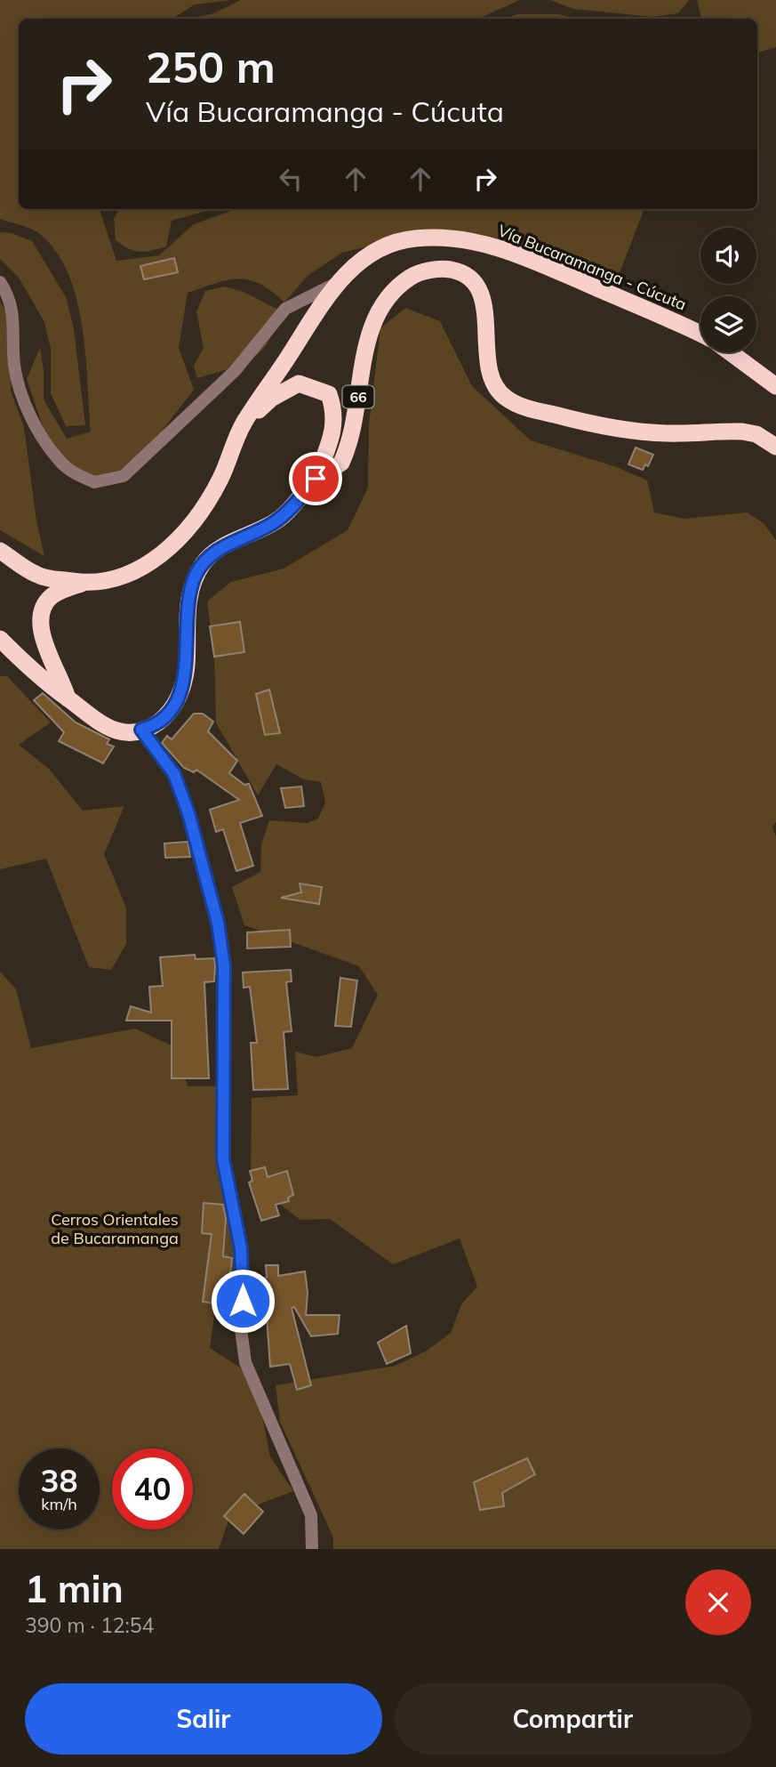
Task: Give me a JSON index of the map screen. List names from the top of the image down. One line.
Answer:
{"streets":{"highway":["Vía Bucaramanga - Cúcuta","66"]},"parks":["Cerros Orientales de Bucaramanga"],"page":{"turn":["250 m","Vía Bucaramanga - Cúcuta"],"speed":"38 km/h","limit":"40","heading":["1 min","390 m · 12:54"],"buttons":["Salir","Compartir"]}}
